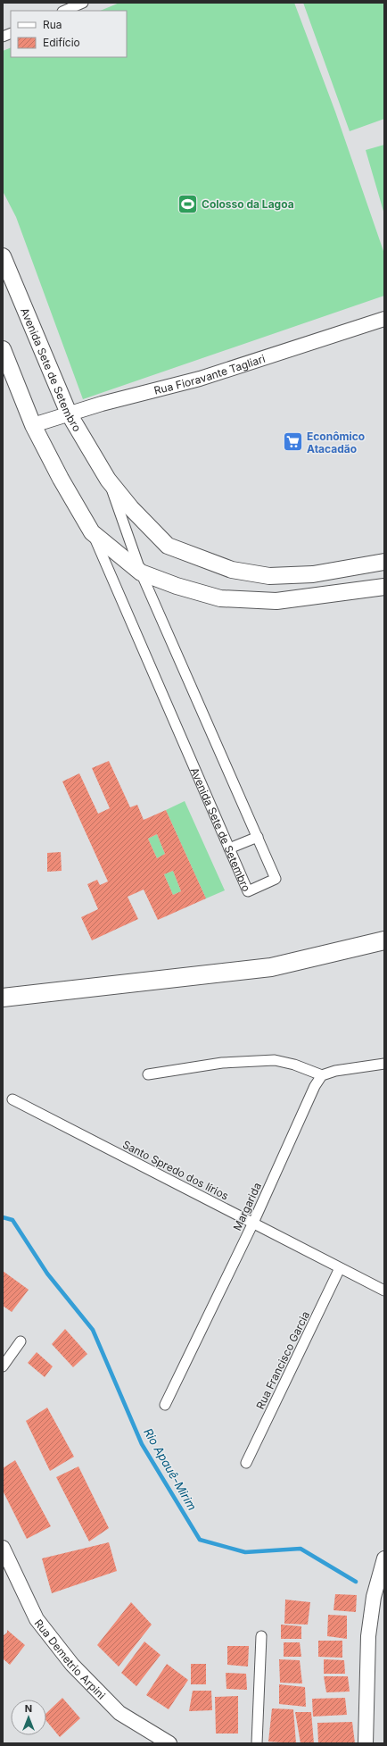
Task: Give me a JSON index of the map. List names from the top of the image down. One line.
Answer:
{"streets":{"main road":["Avenida Sete de Setembro"],"street":["Rua Fioravante Tagliari","Santo Spredo dos lírios","Margarida","Rua Francisco Garcia","Rua Demetrio Arpini"]},"crossings":[["Avenida Sete de Setembro","Rua Fioravante Tagliari"],["Santo Spredo dos lírios","Margarida"],["Santo Spredo dos lírios","Rua Francisco Garcia"]],"water":["Rio Apauê-Mirim"],"places":{"sports":["Colosso da Lagoa"],"supermarket":["Econômico Atacadão"]},"legend":["Rua","Edifício"],"north":"top"}
